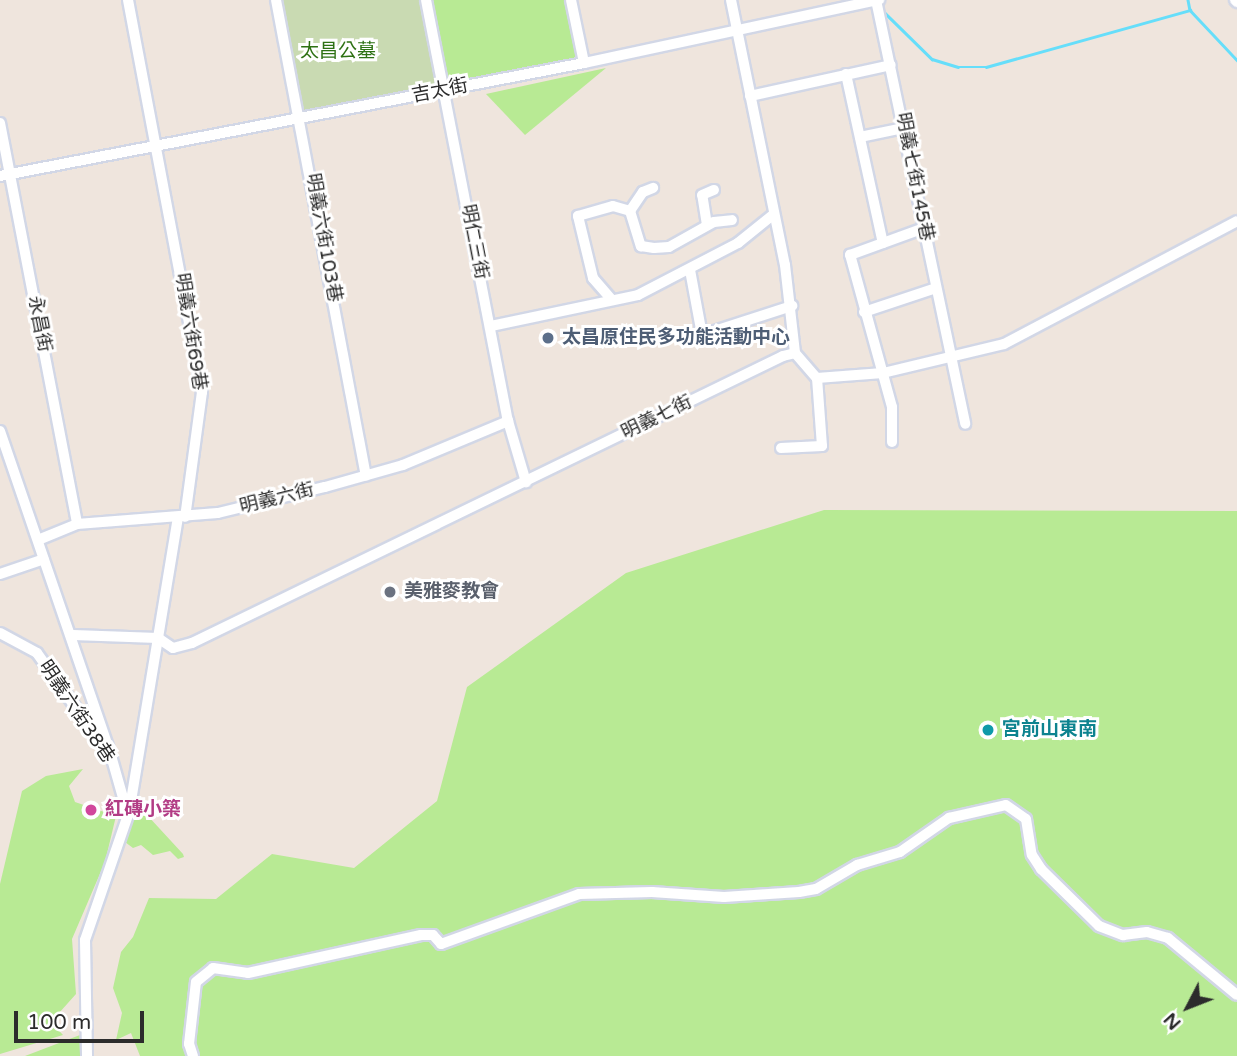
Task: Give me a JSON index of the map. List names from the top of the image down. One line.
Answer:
{"streets":{"street":["吉太街","明義七街145巷","明義六街103巷","明仁三街","永昌街","明義六街69巷","明義七街","明義六街","明義六街38巷"]},"crossings":[["吉太街","明義七街145巷"],["吉太街","明義六街103巷"],["吉太街","明仁三街"],["吉太街","永昌街"],["吉太街","明義六街69巷"],["明義六街103巷","明義六街"],["明仁三街","明義七街"],["明仁三街","明義六街"],["永昌街","明義六街"],["明義六街69巷","明義七街"],["明義六街69巷","明義六街"],["明義六街69巷","明義六街38巷"]],"parks":["太昌公墓"],"places":["太昌原住民多功能活動中心","美雅麥教會","宮前山東南","紅磚小築"],"scale_bar":"100 m","north":"bottom left"}
